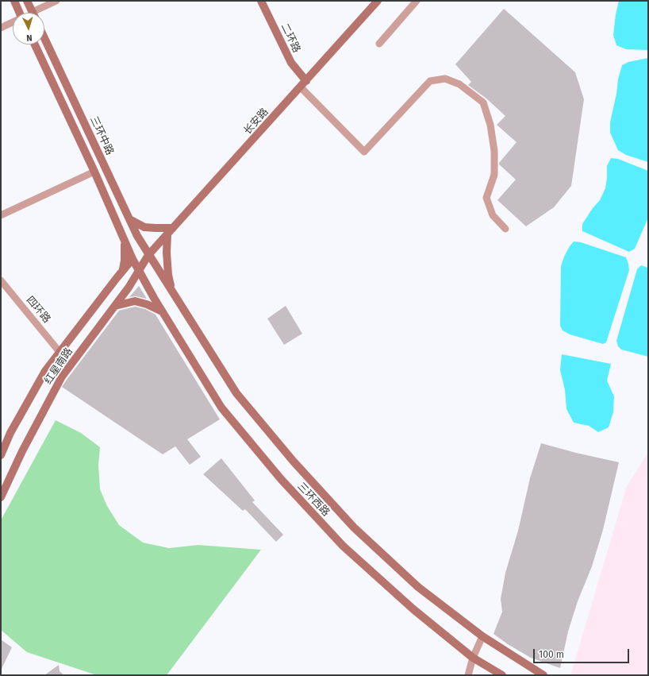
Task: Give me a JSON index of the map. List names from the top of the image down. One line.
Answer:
{"streets":{"main road":["二环路","长安路","三环中路","红星南路","三环西路"],"street":["四环路"]},"crossings":[["二环路","长安路"],["长安路","三环中路"],["长安路","红星南路"],["三环中路","红星南路"],["三环中路","三环西路"],["四环路","红星南路"],["红星南路","三环西路"]],"scale_bar":"100 m","north":"bottom"}
